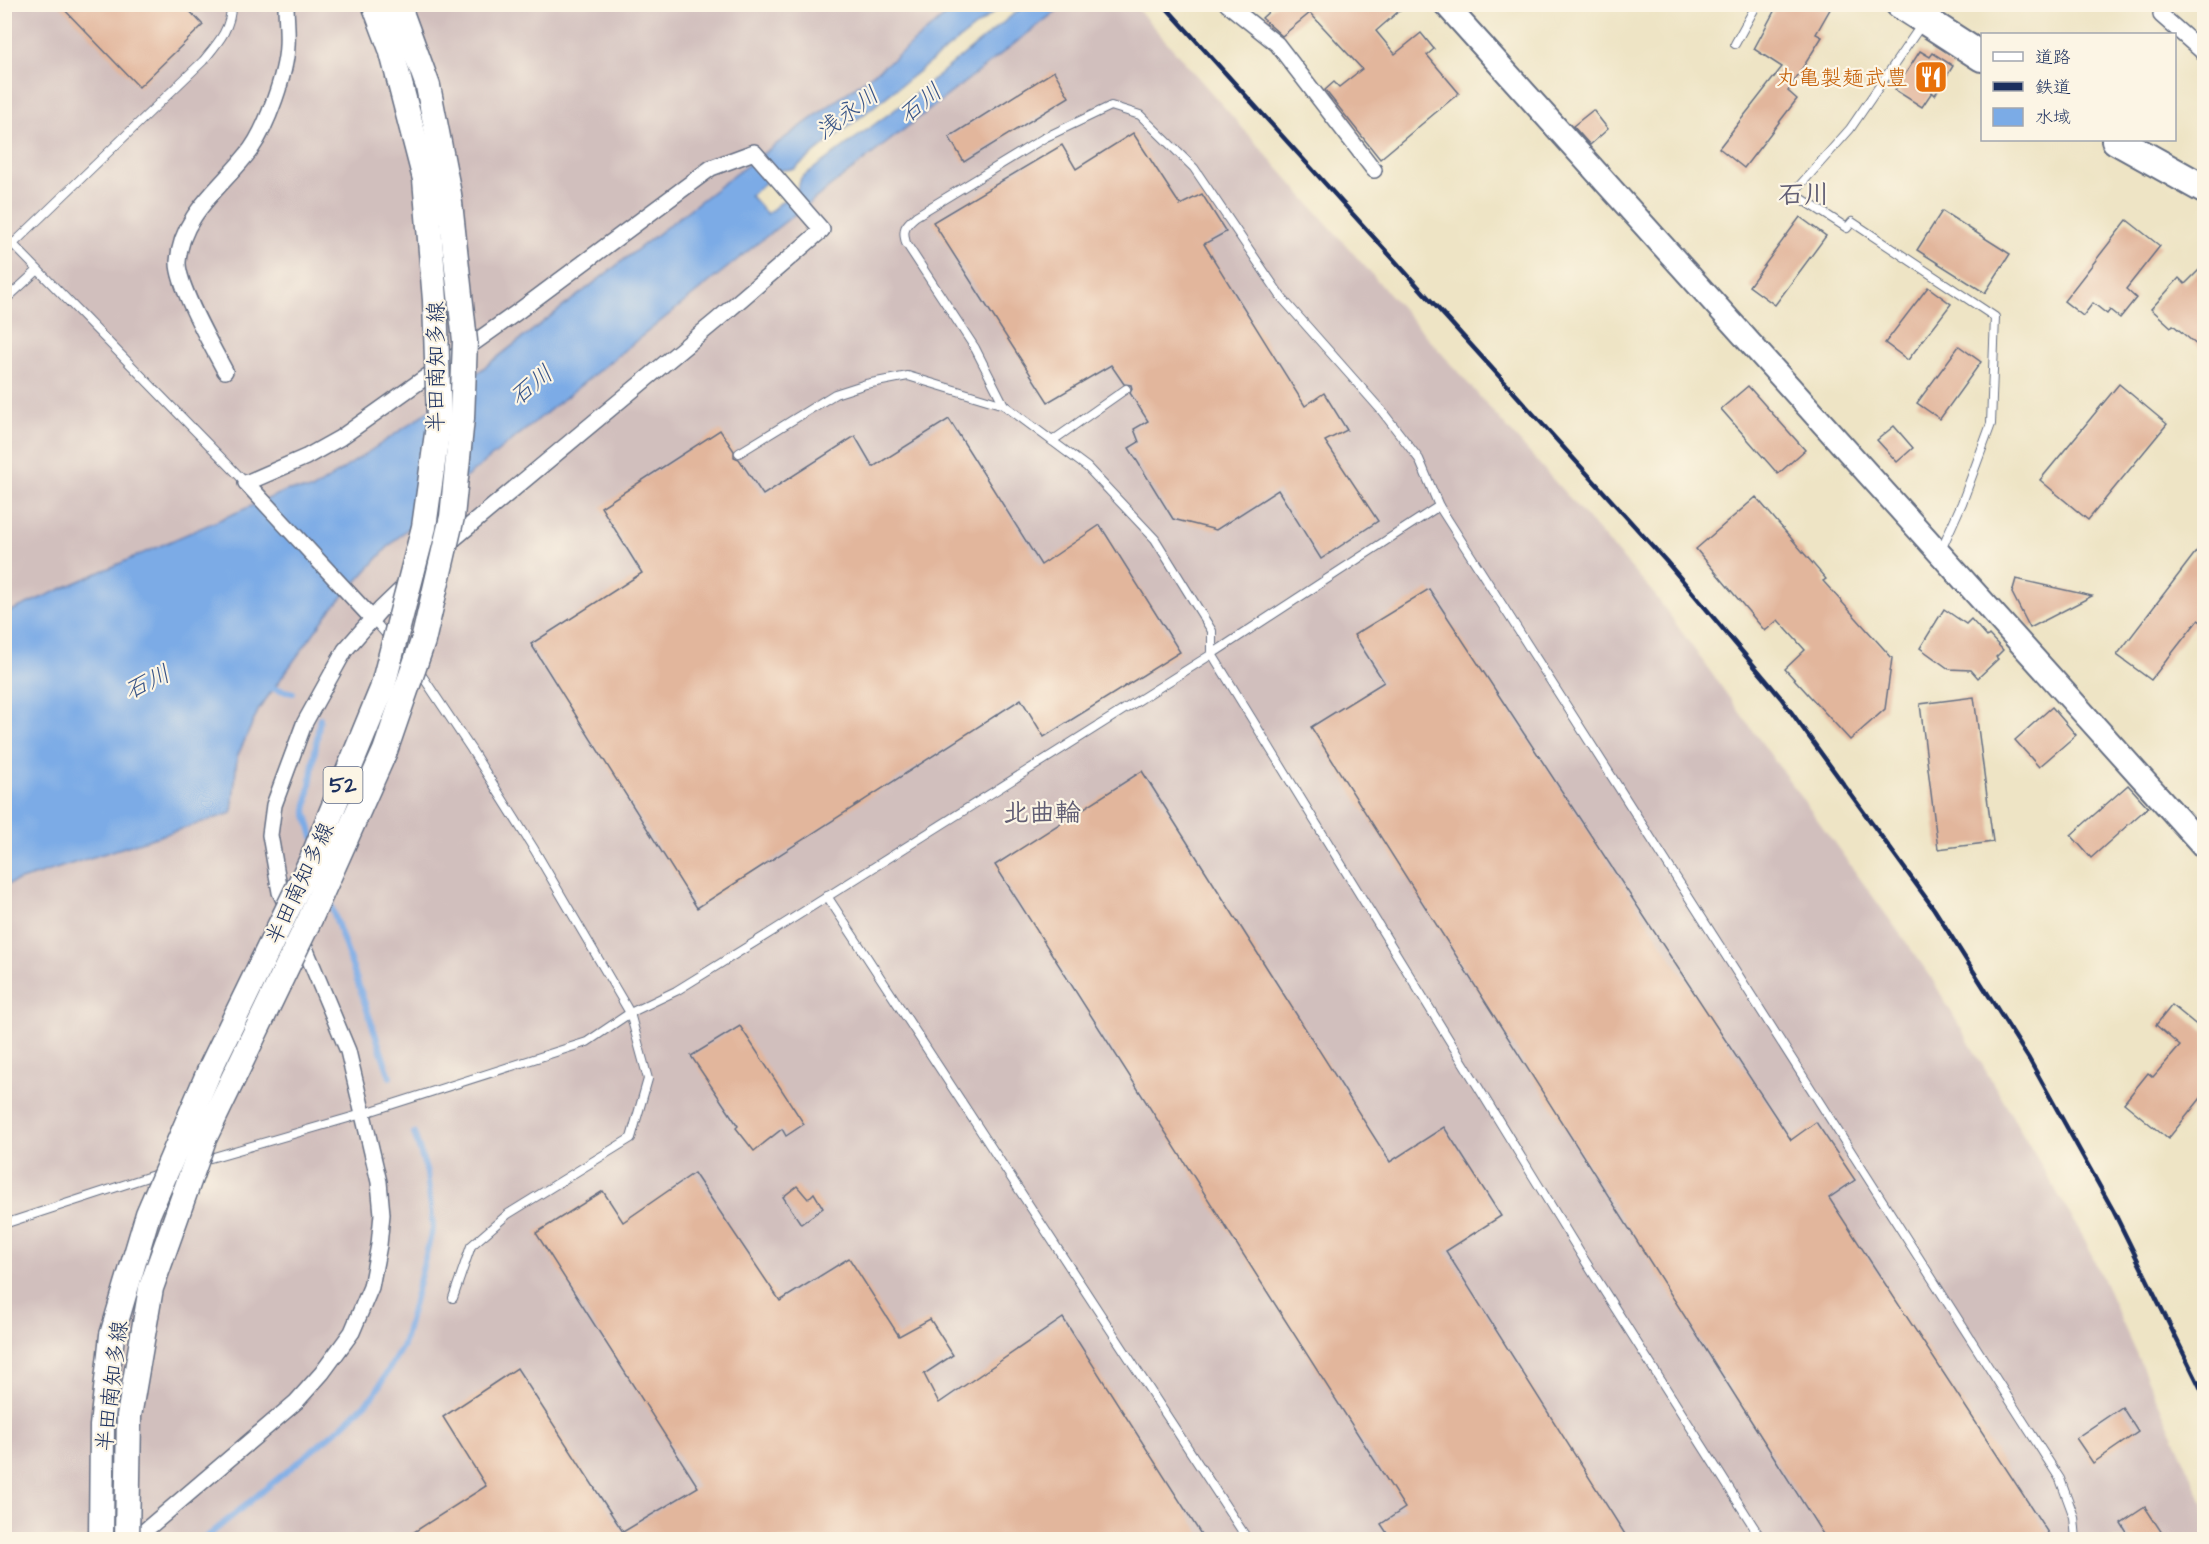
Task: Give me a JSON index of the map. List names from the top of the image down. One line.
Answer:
{"streets":{"main road":["半田南知多線","52"]},"districts":["石川","北曲輪"],"water":["石川","浅永川"],"places":{"restaurant":["丸亀製麺武豊"]},"legend":["道路","鉄道","水域"]}
